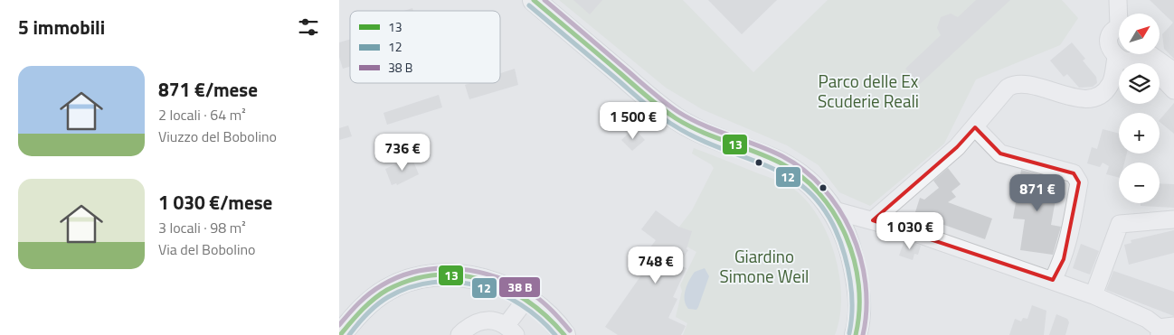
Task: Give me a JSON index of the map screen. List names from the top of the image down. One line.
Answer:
{"parks":["Parco delle Ex Scuderie Reali","Giardino Simone Weil"],"lines":["transit line 13","transit line 12"],"legend":["13","12","38 B"],"north":"top right","page":{"heading":"5 immobili","map_buttons":["+","−"],"list":[{"name":"871 €/mese","note":"2 locali · 64 m² · Viuzzo del Bobolino"},{"name":"1 030 €/mese","note":"3 locali · 98 m² · Via del Bobolino"}],"price":["1 500 €","736 €","871 €","1 030 €","748 €"]}}
